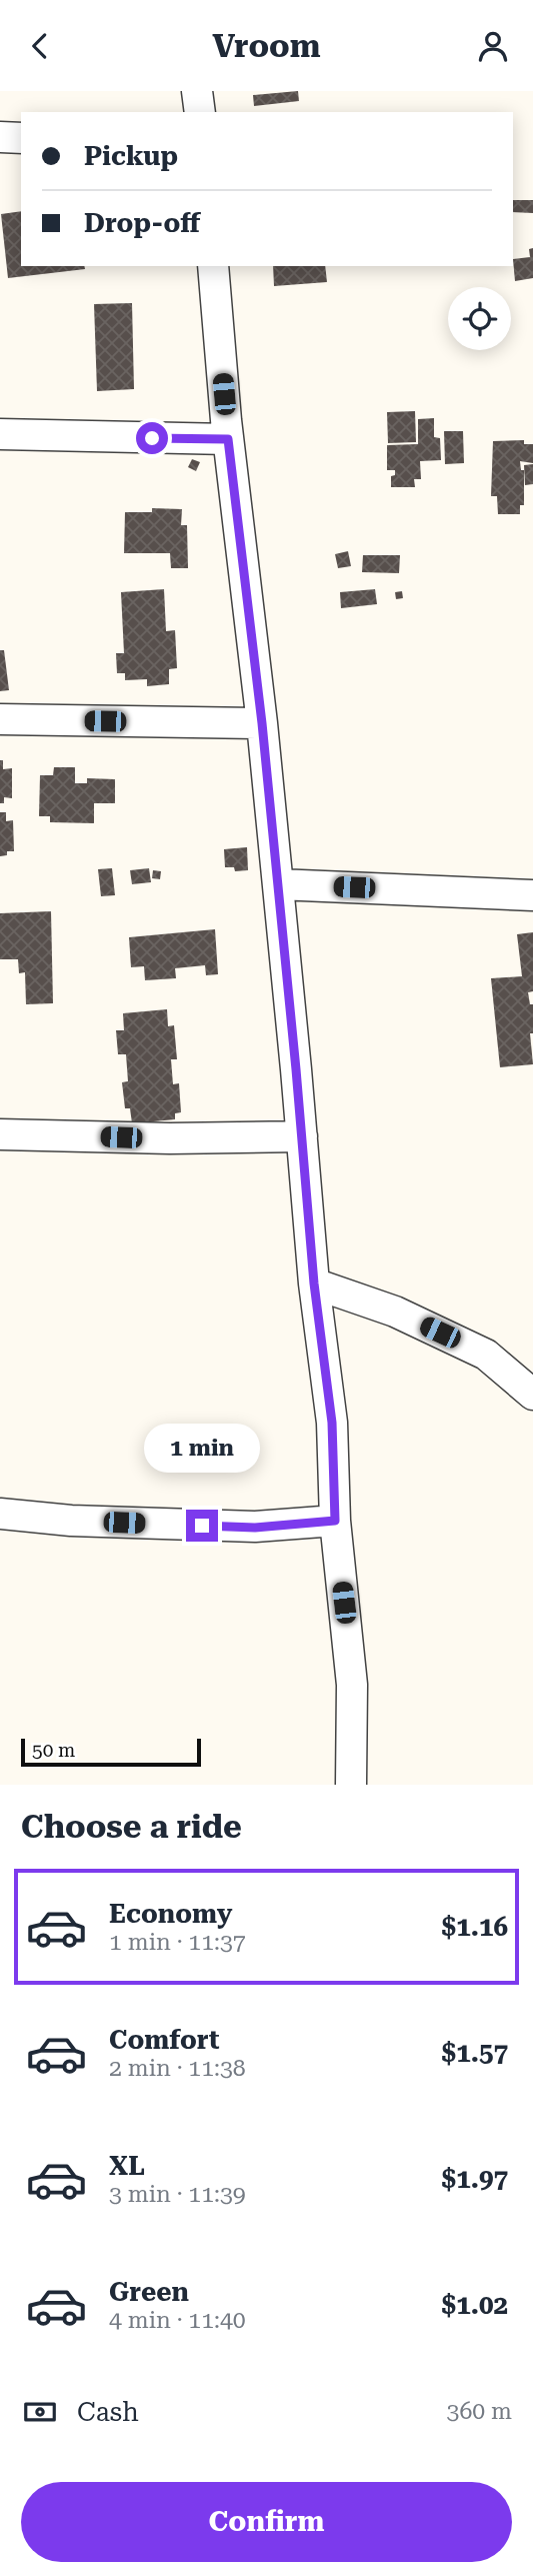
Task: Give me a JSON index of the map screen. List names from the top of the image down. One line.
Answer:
{"scale_bar":"50 m","page":{"header":"Vroom","banner":["Pickup","Drop-off"],"bubble":"1 min","scale":"50 m","heading":"Choose a ride","list":[{"name":"Economy","note":"1 min · 11:37","value":"$1.16"},{"name":"Comfort","note":"2 min · 11:38","value":"$1.57"},{"name":"XL","note":"3 min · 11:39","value":"$1.97"},{"name":"Green","note":"4 min · 11:40","value":"$1.02"}],"pay":["Cash","360 m"],"buttons":"Confirm"}}
